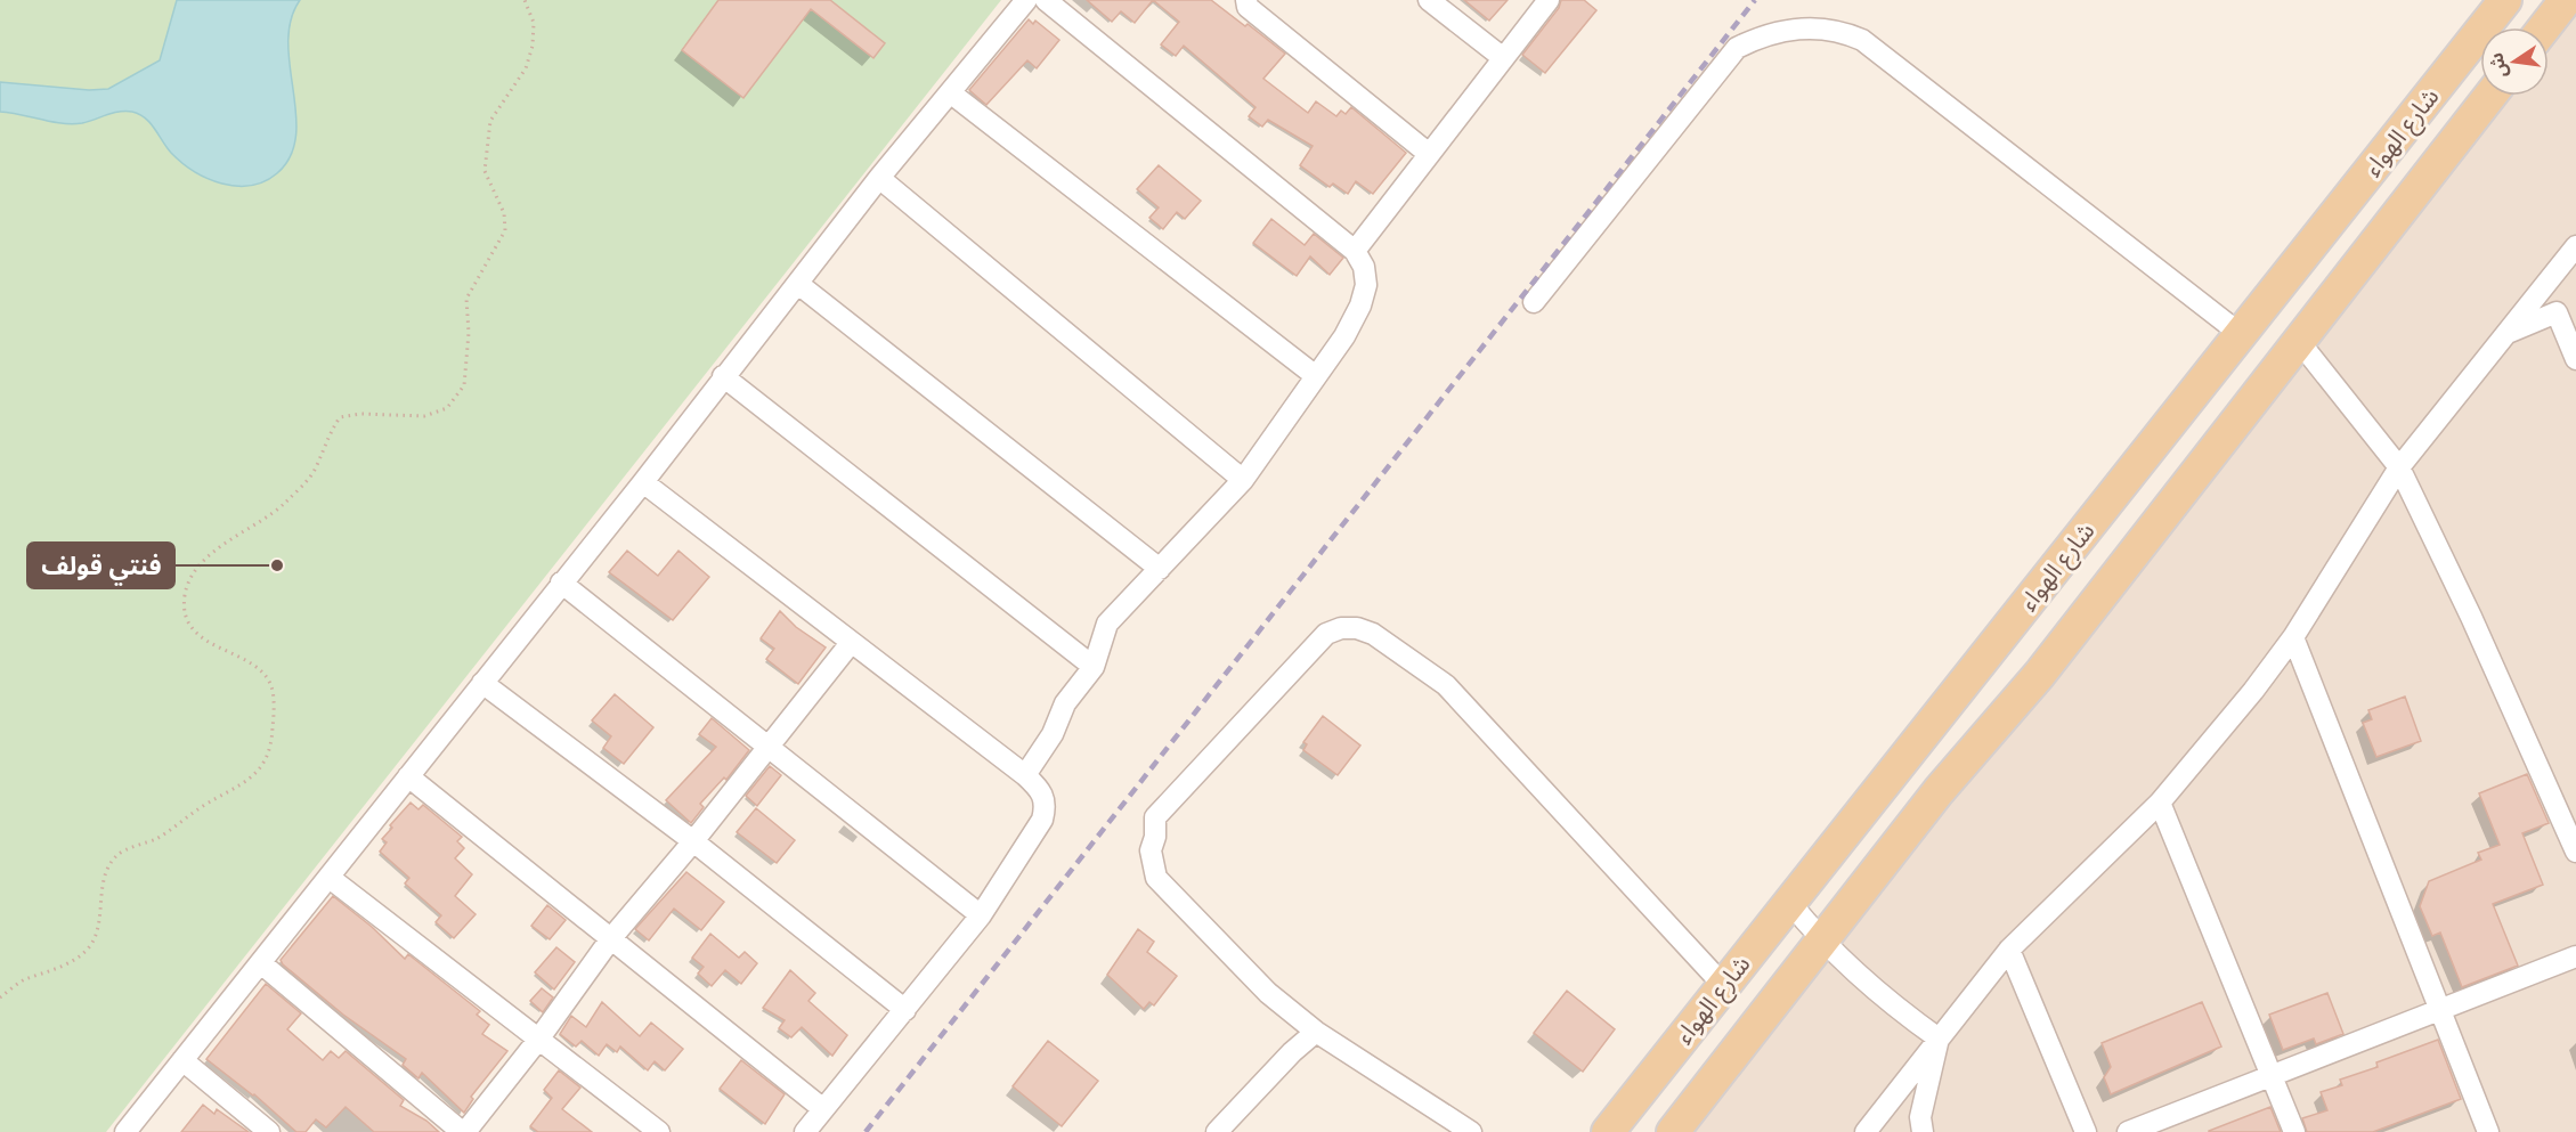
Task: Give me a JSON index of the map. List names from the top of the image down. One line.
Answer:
{"streets":{"main road":["شارع الهواء"]},"places":["فنتي قولف"],"north":"left"}
